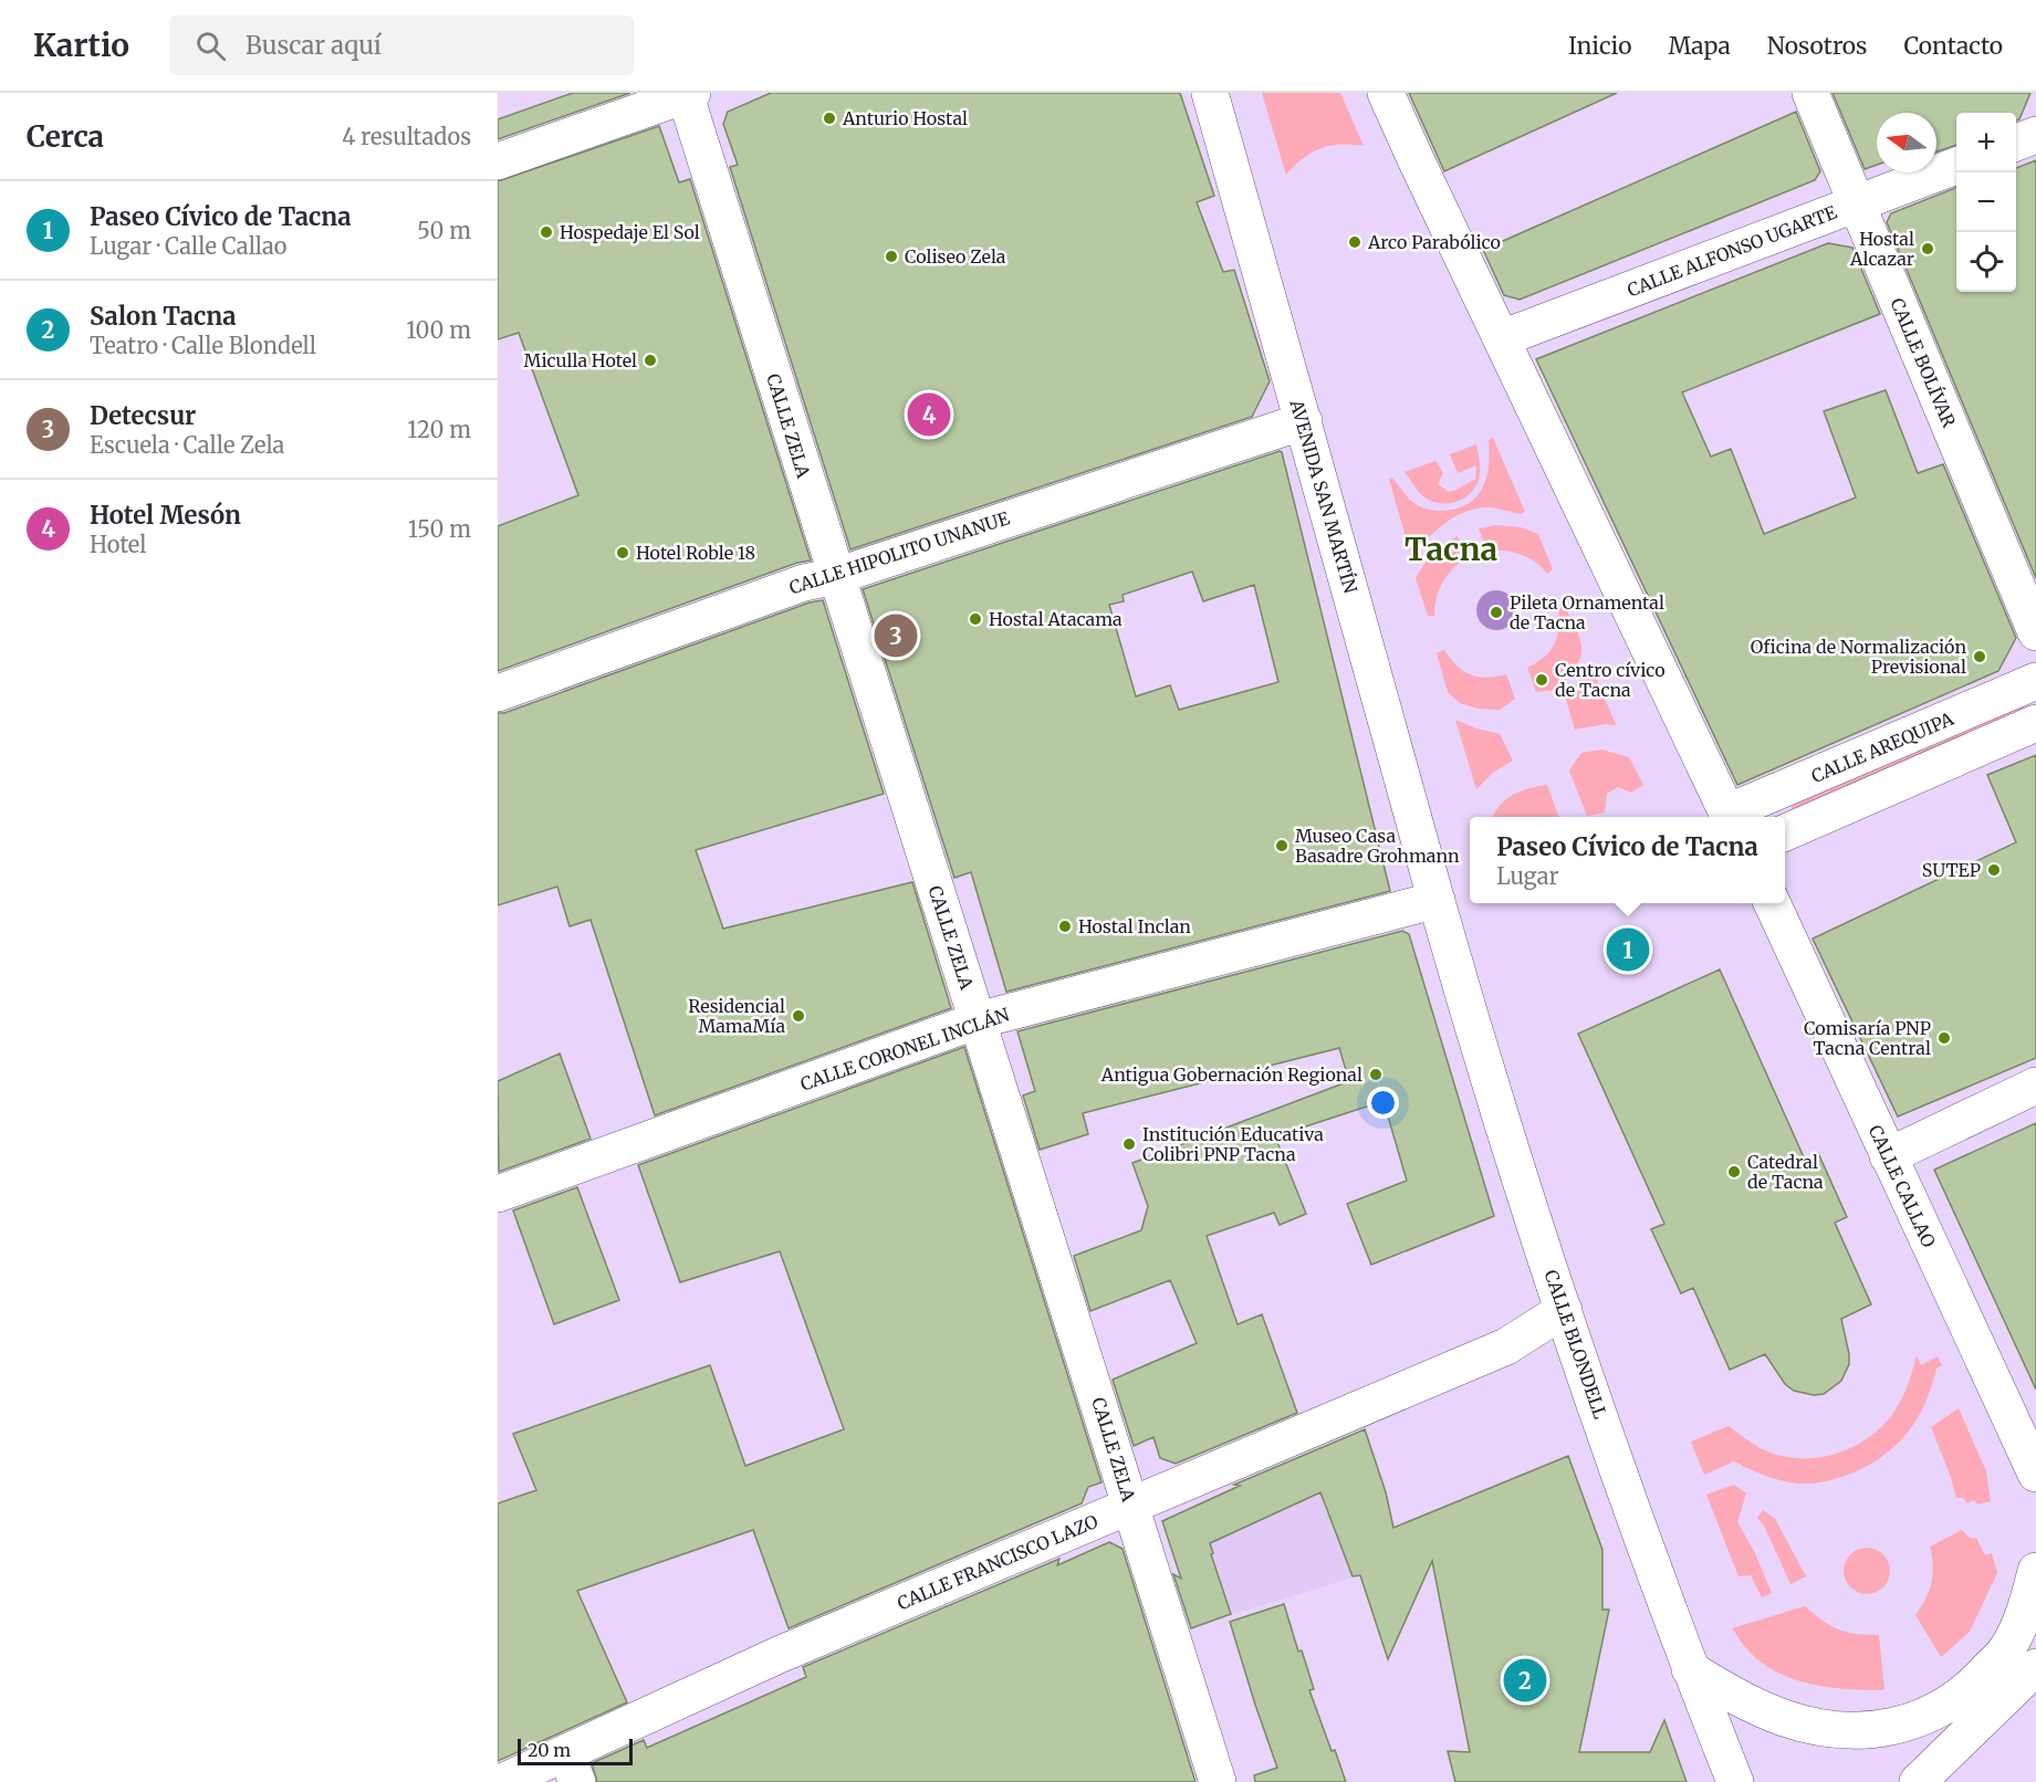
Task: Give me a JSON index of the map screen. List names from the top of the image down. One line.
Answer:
{"streets":{"street":["CALLE ALFONSO UGARTE","CALLE BOLÍVAR","CALLE ZELA","AVENIDA SAN MARTÍN","CALLE HIPOLITO UNANUE","CALLE AREQUIPA","CALLE CORONEL INCLÁN","CALLE CALLAO","CALLE BLONDELL","CALLE FRANCISCO LAZO"]},"crossings":[["CALLE ALFONSO UGARTE","CALLE BOLÍVAR"],["CALLE ZELA","CALLE HIPOLITO UNANUE"],["CALLE ZELA","CALLE CORONEL INCLÁN"],["CALLE ZELA","CALLE FRANCISCO LAZO"],["AVENIDA SAN MARTÍN","CALLE HIPOLITO UNANUE"],["AVENIDA SAN MARTÍN","CALLE CORONEL INCLÁN"],["AVENIDA SAN MARTÍN","CALLE BLONDELL"],["CALLE CORONEL INCLÁN","CALLE BLONDELL"],["CALLE BLONDELL","CALLE FRANCISCO LAZO"]],"districts":["Tacna"],"places":["Anturio Hostal","Hospedaje El Sol","Arco Parabólico","Hostal Alcazar","Coliseo Zela","Miculla Hotel","Hotel Roble 18","Pileta Ornamental de Tacna","Hostal Atacama","Oficina de Normalización Previsional","Centro cívico de Tacna","Museo Casa Basadre Grohmann","SUTEP","Hostal Inclan","Residencial MamaMía","Comisaría PNP Tacna Central","Antigua Gobernación Regional","Institución Educativa Colibri PNP Tacna","Catedral de Tacna"],"scale_bar":"20 m","north":"left","page":{"header":"Kartio","search":"Buscar aquí","nav":["Inicio","Mapa","Nosotros","Contacto"],"heading":["Cerca","4 resultados"],"map_buttons":["+","−"],"list":[{"mark":"1","name":"Paseo Cívico de Tacna","note":"Lugar · Calle Callao","value":"50 m"},{"mark":"2","name":"Salon Tacna","note":"Teatro · Calle Blondell","value":"100 m"},{"mark":"3","name":"Detecsur","note":"Escuela · Calle Zela","value":"120 m"},{"mark":"4","name":"Hotel Mesón","note":"Hotel","value":"150 m"}],"pins":["4","3","1","2"],"popup":["Paseo Cívico de Tacna","Lugar"],"scale":"20 m"}}
